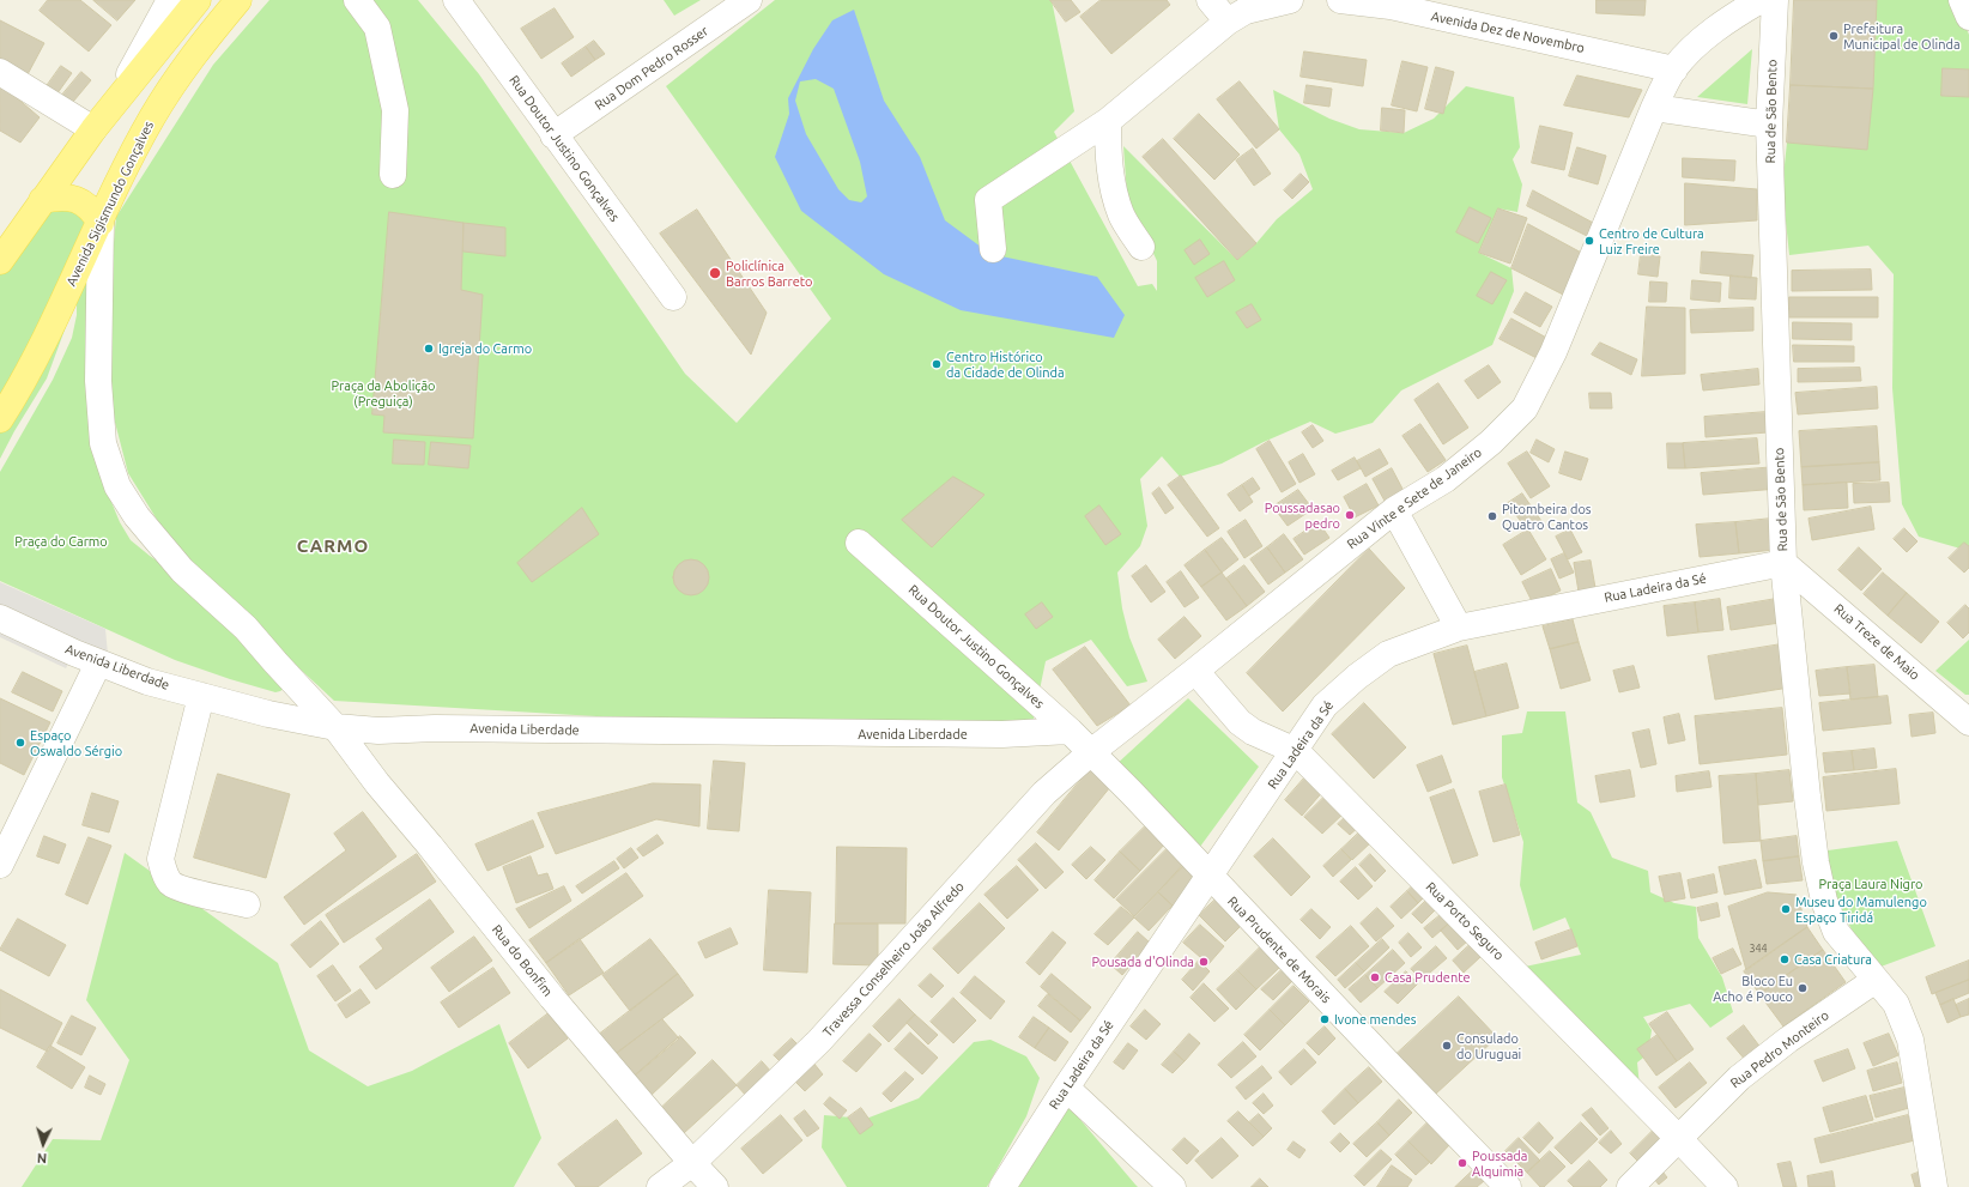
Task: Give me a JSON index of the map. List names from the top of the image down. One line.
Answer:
{"streets":{"main road":["Avenida Sigismundo Gonçalves"],"street":["Avenida Dez de Novembro","Rua Dom Pedro Rosser","Rua de São Bento","Rua Doutor Justino Gonçalves","Rua Vinte e Sete de Janeiro","Rua Ladeira da Sé","Rua Treze de Maio","Avenida Liberdade","Rua Porto Seguro","Rua Prudente de Morais","Travessa Conselheiro João Alfredo","Rua do Bonfim","Rua Pedro Monteiro"]},"crossings":[["Avenida Dez de Novembro","Rua Vinte e Sete de Janeiro"],["Rua Dom Pedro Rosser","Rua Doutor Justino Gonçalves"],["Rua de São Bento","Rua Ladeira da Sé"],["Rua de São Bento","Rua Treze de Maio"],["Rua de São Bento","Rua Pedro Monteiro"],["Rua Doutor Justino Gonçalves","Rua Vinte e Sete de Janeiro"],["Rua Doutor Justino Gonçalves","Avenida Liberdade"],["Rua Doutor Justino Gonçalves","Rua Prudente de Morais"],["Rua Doutor Justino Gonçalves","Travessa Conselheiro João Alfredo"],["Rua Vinte e Sete de Janeiro","Rua Porto Seguro"],["Rua Vinte e Sete de Janeiro","Rua Prudente de Morais"],["Rua Vinte e Sete de Janeiro","Travessa Conselheiro João Alfredo"],["Rua Ladeira da Sé","Rua Treze de Maio"],["Rua Ladeira da Sé","Rua Porto Seguro"],["Rua Ladeira da Sé","Rua Prudente de Morais"],["Avenida Liberdade","Rua do Bonfim"],["Rua Porto Seguro","Rua Pedro Monteiro"],["Rua Prudente de Morais","Travessa Conselheiro João Alfredo"],["Travessa Conselheiro João Alfredo","Rua do Bonfim"]],"districts":["CARMO"],"parks":["Praça da Abolição (Preguiça)","Praça do Carmo","Praça Laura Nigro"],"places":["Prefeitura Municipal de Olinda","Centro de Cultura Luiz Freire","Policlínica Barros Barreto","Igreja do Carmo","Centro Histórico da Cidade de Olinda","Poussadasao pedro","Pitombeira dos Quatro Cantos","Espaço Oswaldo Sérgio","Museu do Mamulengo Espaço Tiridá","Casa Criatura","Pousada d'Olinda","Casa Prudente","Bloco Eu Acho é Pouco","Ivone mendes","Consulado do Uruguai","Poussada Alquimia"],"house_numbers":["344"],"north":"bottom"}
